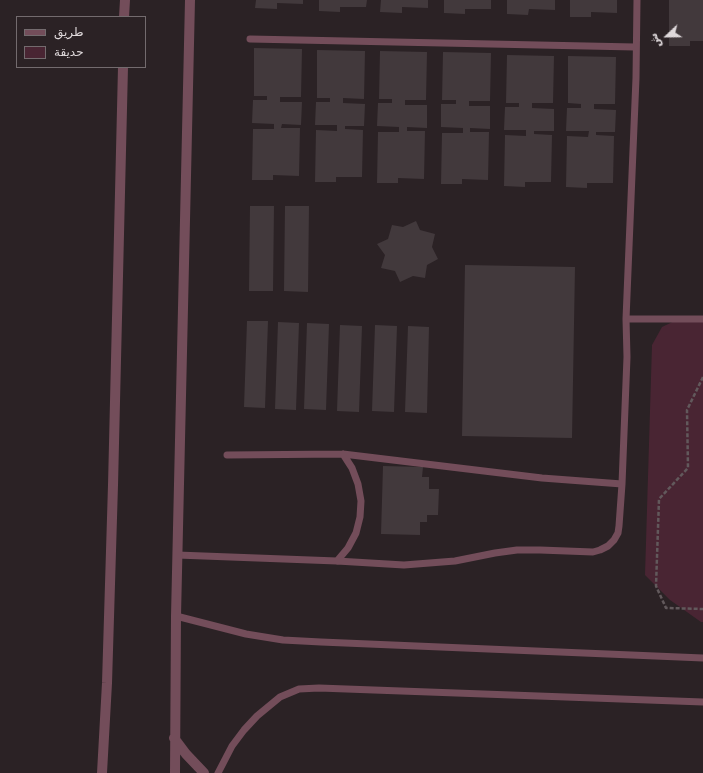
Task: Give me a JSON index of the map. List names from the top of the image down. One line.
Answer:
{"legend":["طريق","حديقة"],"north":"left"}
